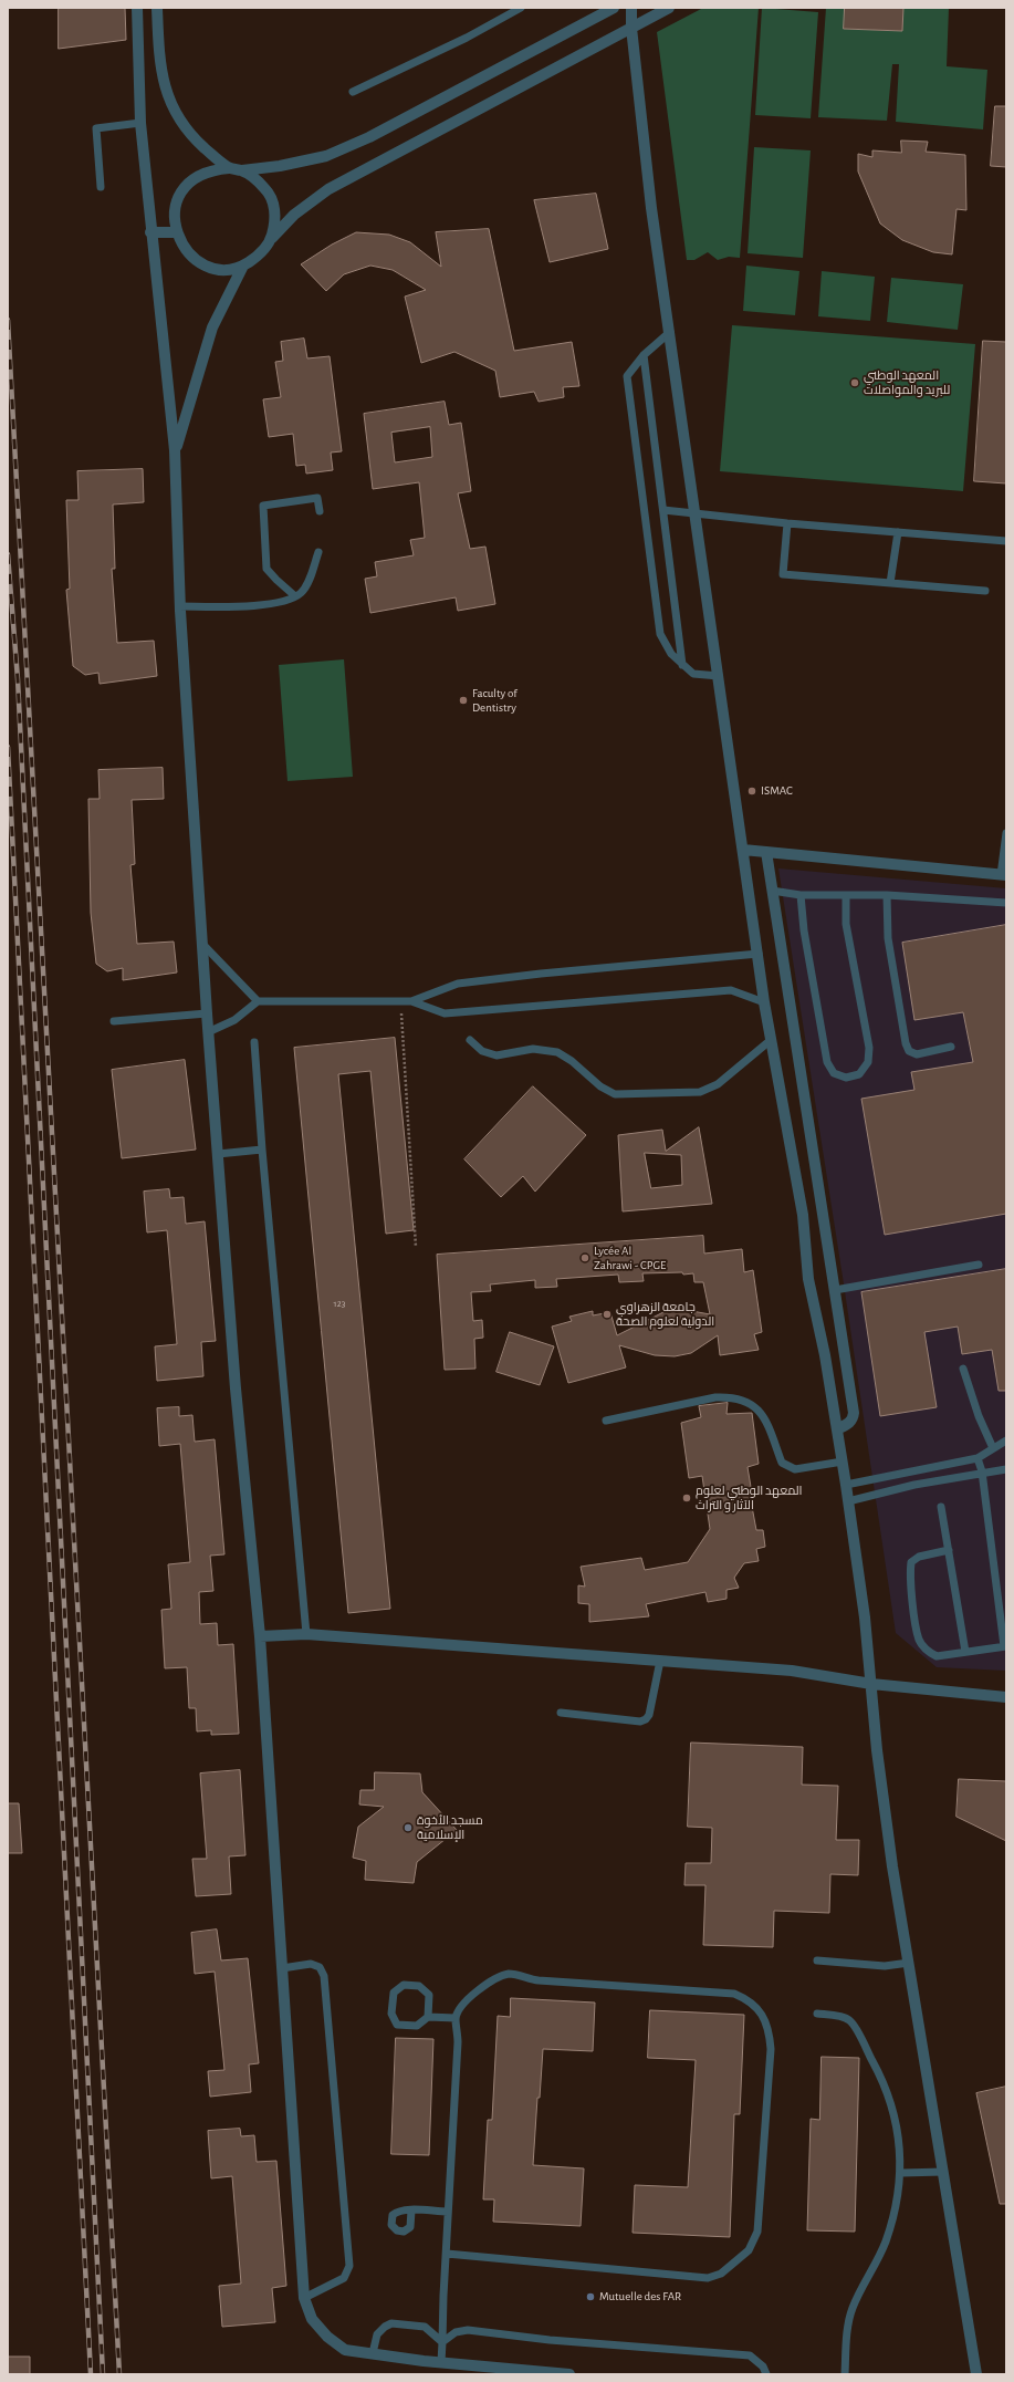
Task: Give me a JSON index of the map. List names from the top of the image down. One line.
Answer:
{"places":["المعهد الوطني للبريد والمواصلات","Faculty of Dentistry","ISMAC","Lycée Al Zahrawi - CPGE","جامعة الزهراوي الدولية لعلوم الصحة","المعهد الوطني لعلوم الآثار و التراث","مسجد الأخوة الإسلامية","Mutuelle des FAR"],"house_numbers":["123"]}
